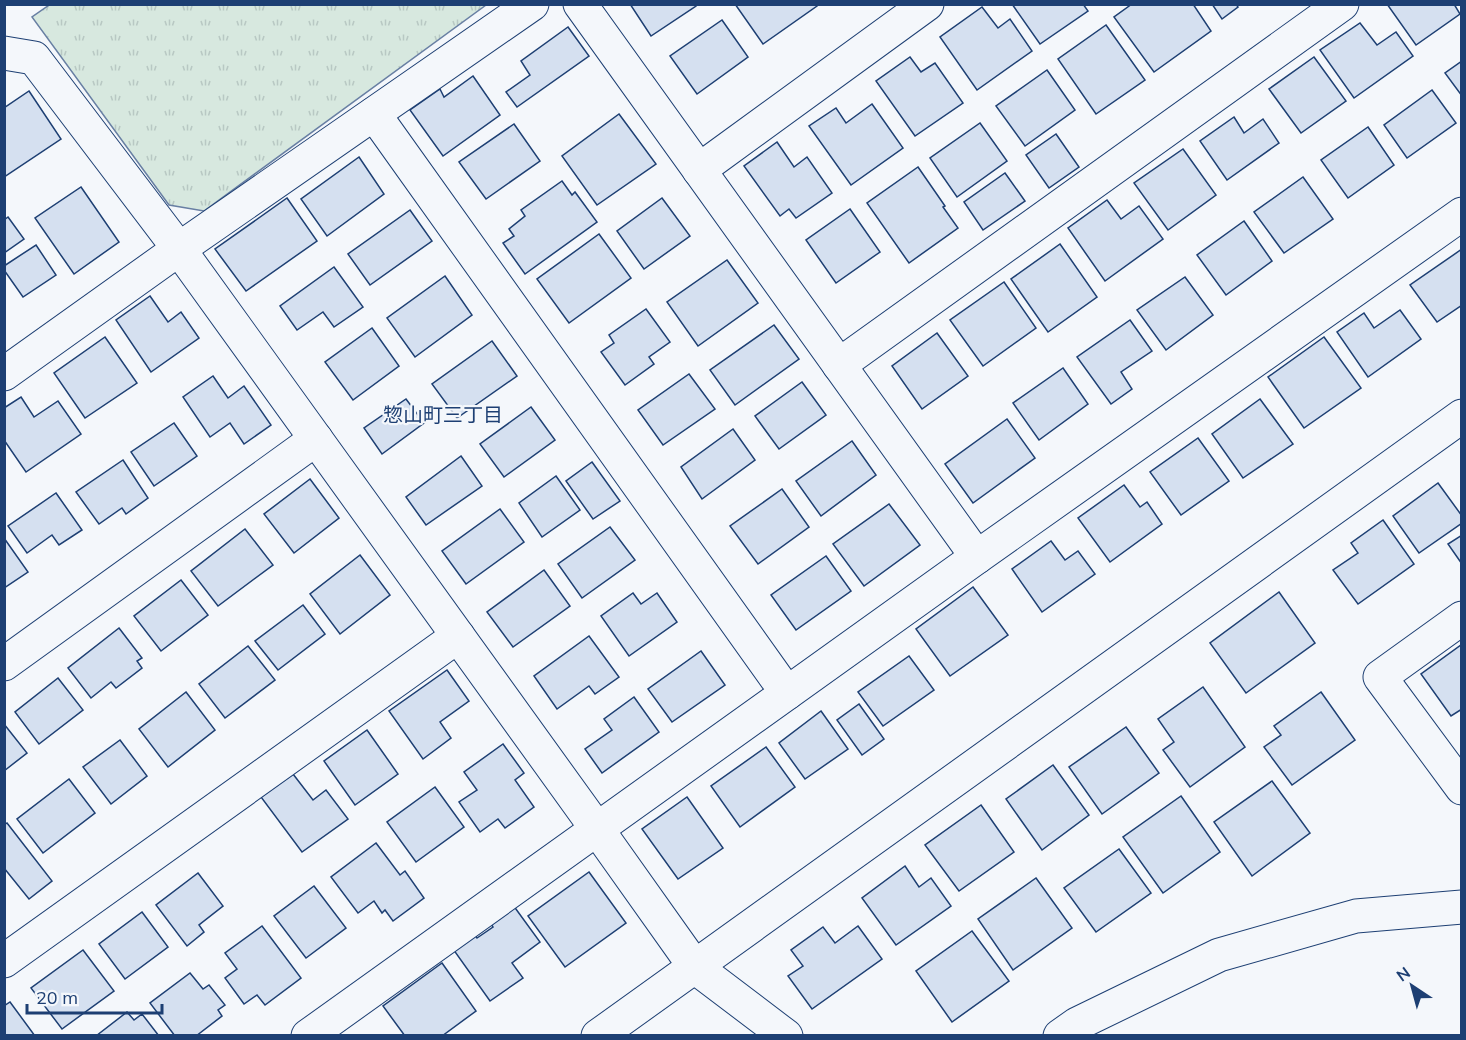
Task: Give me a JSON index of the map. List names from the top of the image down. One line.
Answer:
{"districts":["惣山町三丁目"],"scale_bar":"20 m","north":"top left"}
